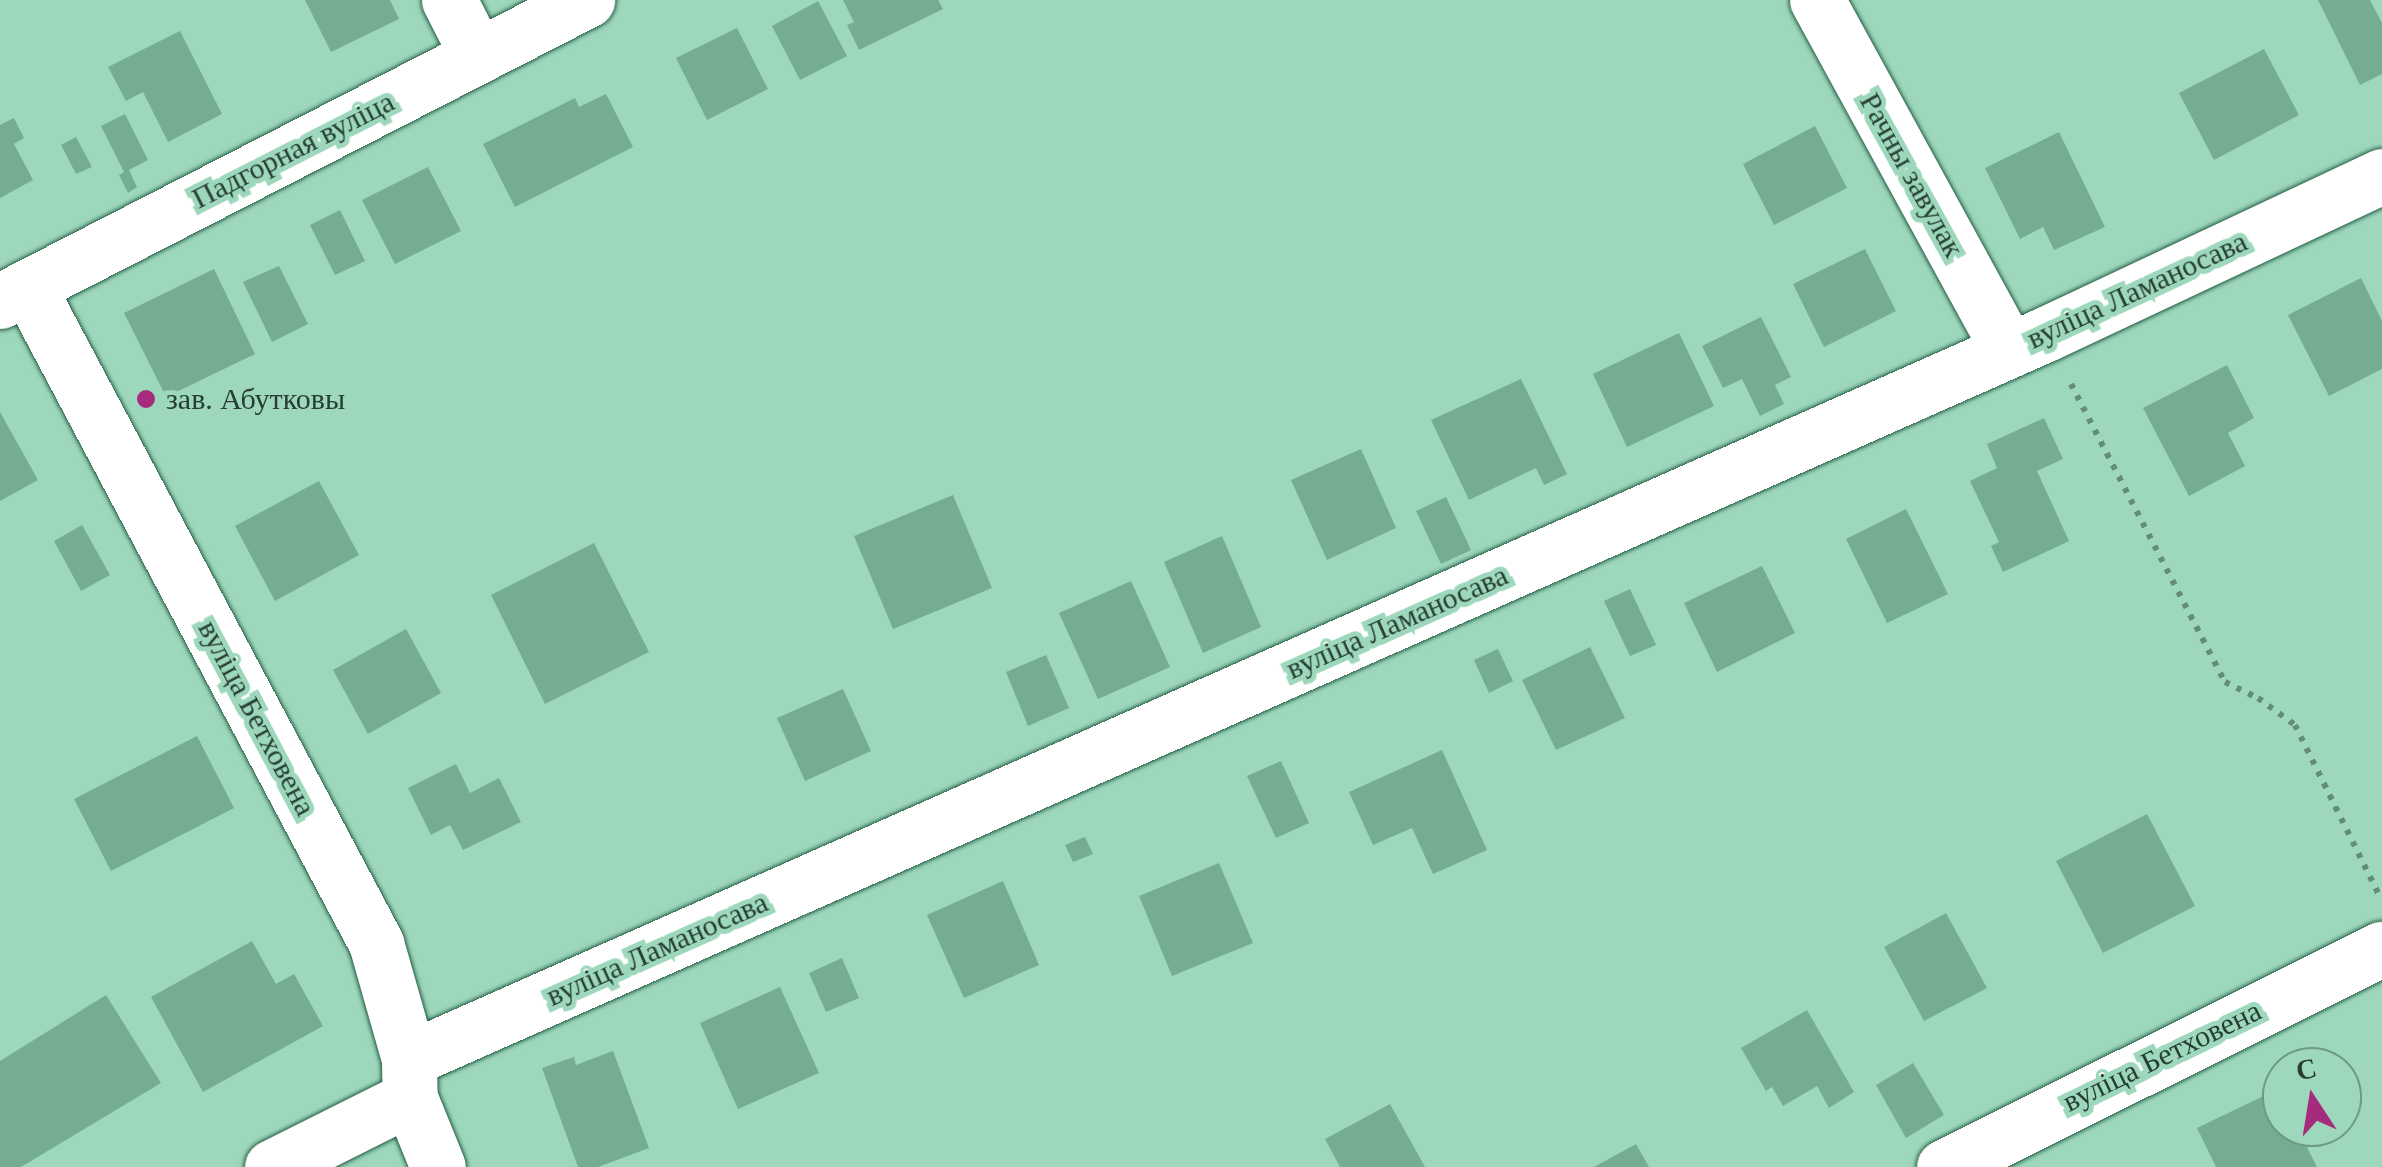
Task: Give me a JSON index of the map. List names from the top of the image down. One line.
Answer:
{"streets":{"street":["Падгорная вуліца","Рачны завулак","вуліца Ламаносава","вуліца Бетховена"]},"crossings":[["Падгорная вуліца","вуліца Бетховена"],["Рачны завулак","вуліца Ламаносава"],["вуліца Ламаносава","вуліца Бетховена"]],"places":["зав. Абутковы"],"north":"top"}
